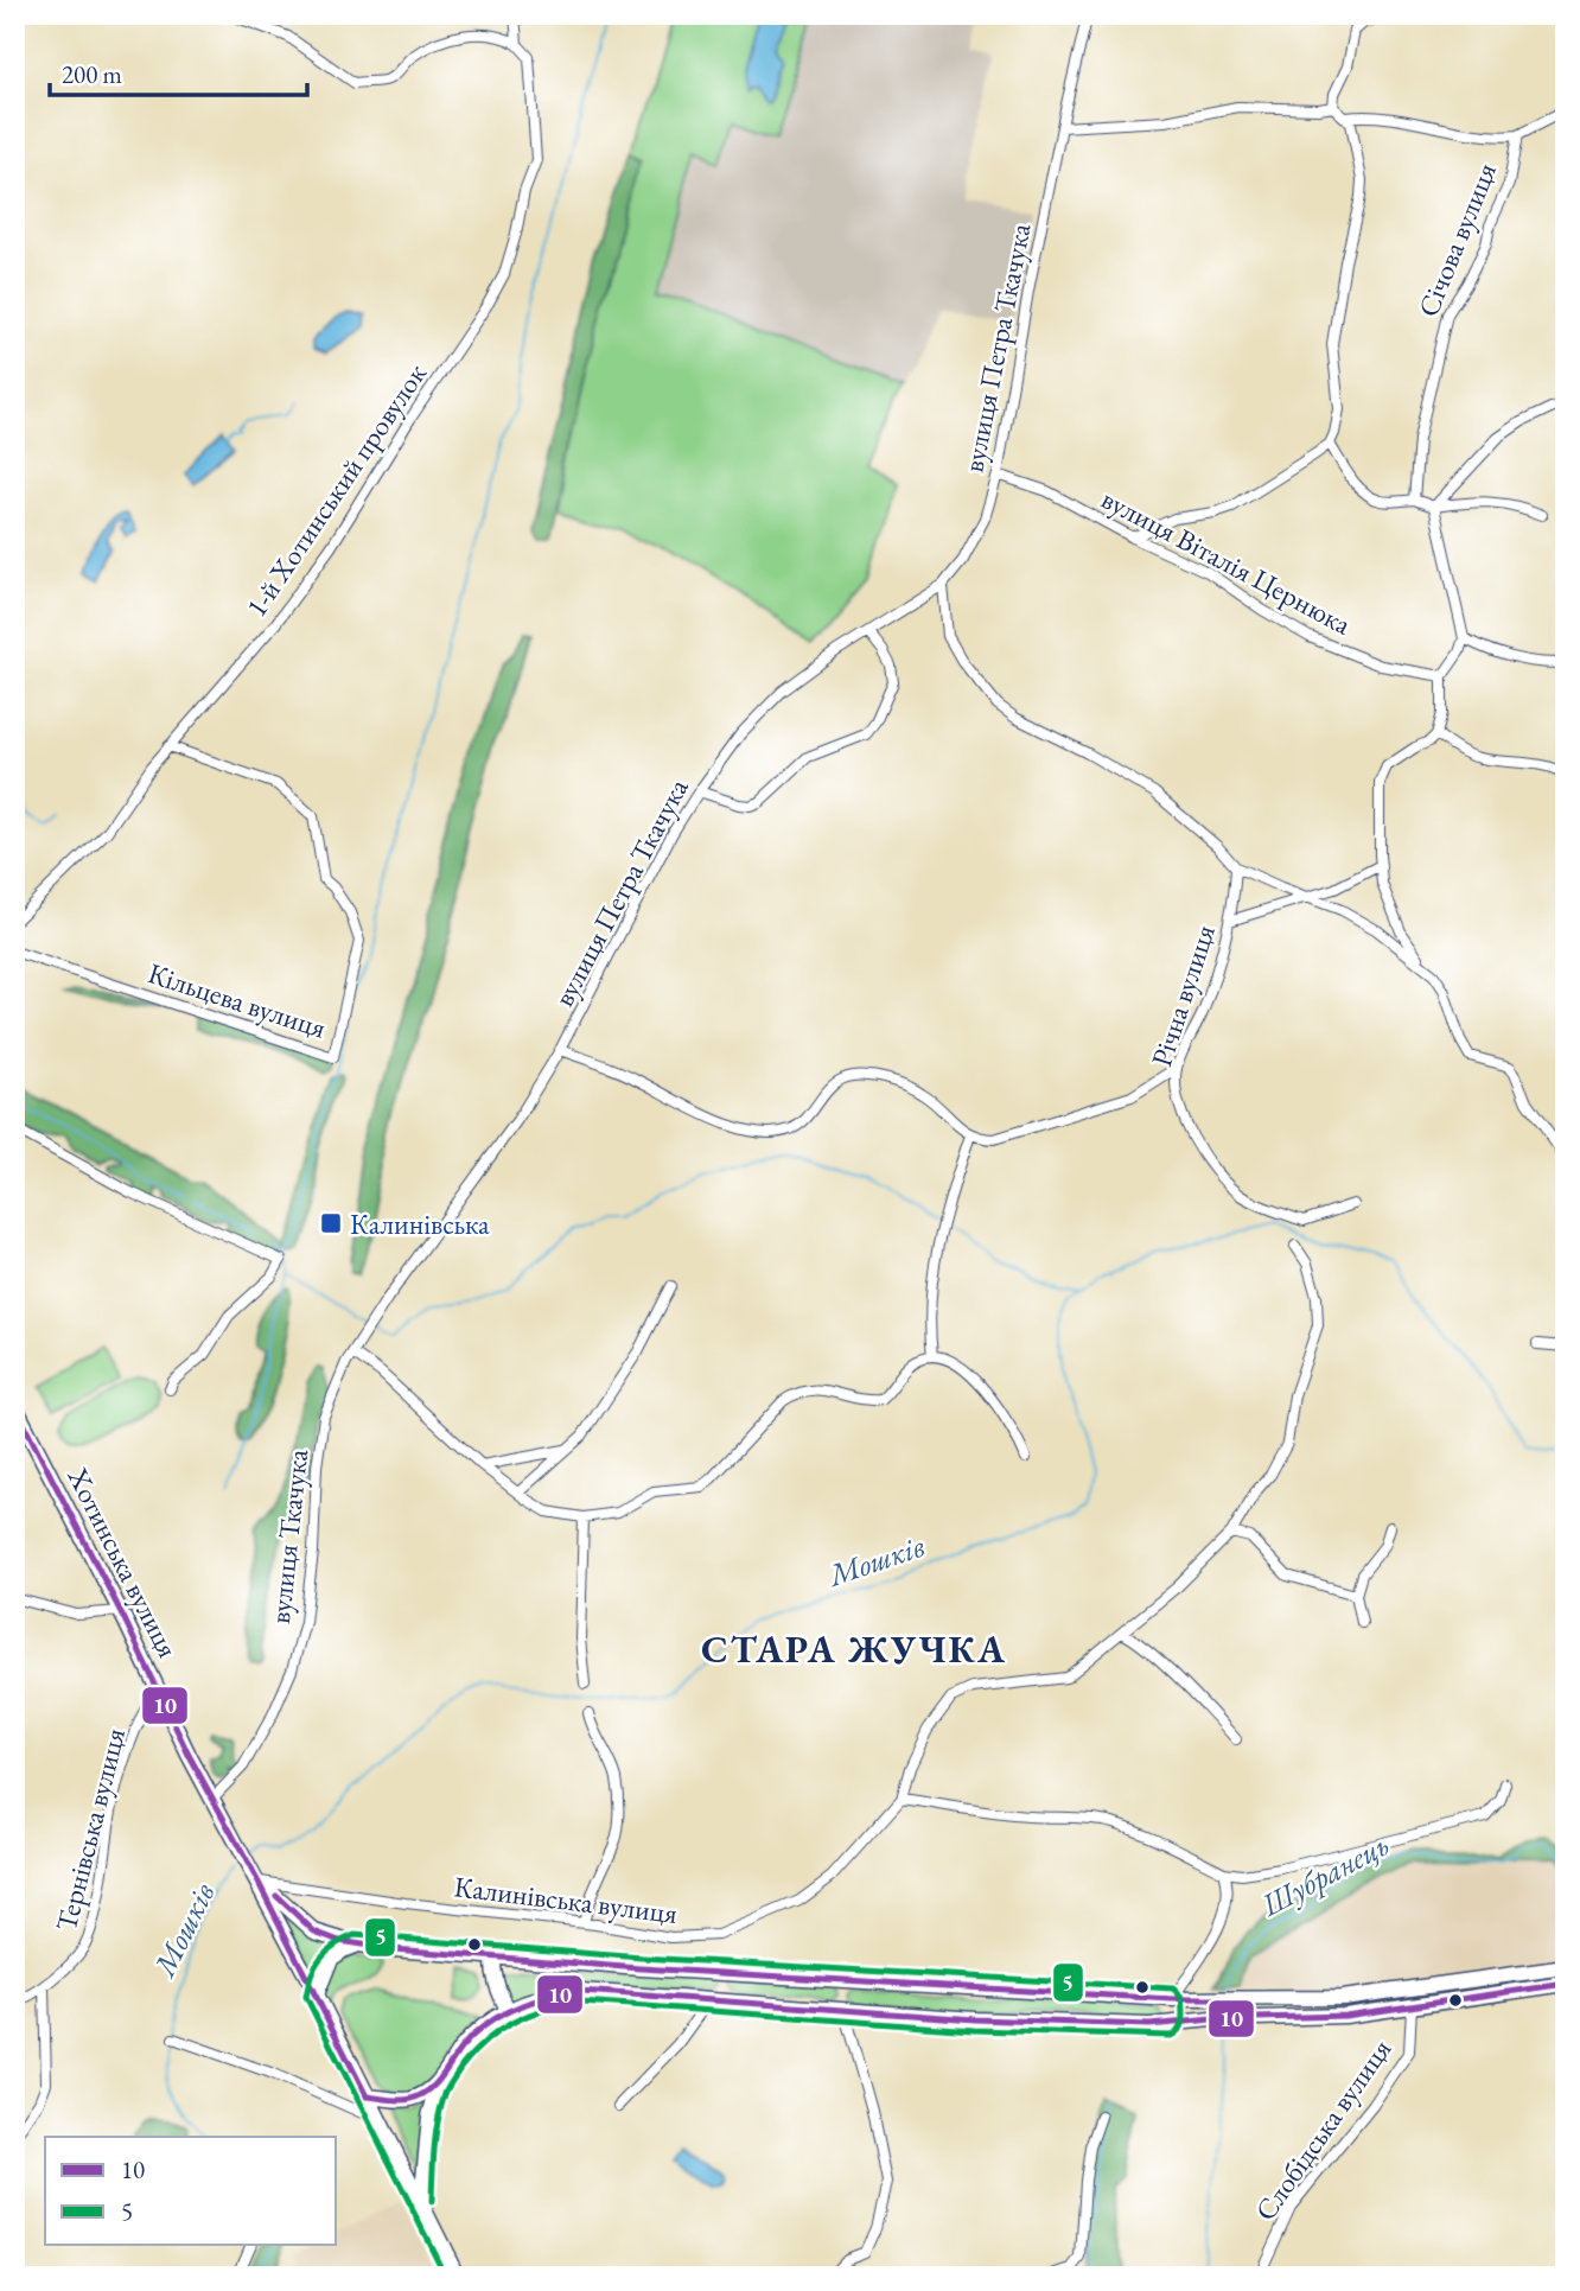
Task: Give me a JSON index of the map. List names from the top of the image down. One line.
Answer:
{"streets":{"main road":["Хотинська вулиця"],"street":["Січова вулиця","вулиця Петра Ткачука","1-й Хотинський провулок","вулиця Віталія Цернюка","Річна вулиця","Кільцева вулиця","вулиця Ткачука","Тернівська вулиця","Калинівська вулиця","Слобідська вулиця"]},"crossings":[["вулиця Петра Ткачука","вулиця Віталія Цернюка"],["вулиця Петра Ткачука","вулиця Ткачука"],["1-й Хотинський провулок","Кільцева вулиця"],["вулиця Ткачука","Хотинська вулиця"],["Хотинська вулиця","Тернівська вулиця"],["Хотинська вулиця","Калинівська вулиця"]],"districts":["СТАРА ЖУЧКА"],"water":["Мошків","Шубранець"],"places":{"transit":["Калинівська"]},"lines":["transit line 10","transit line 5"],"legend":["10","5"],"scale_bar":"200 m"}
